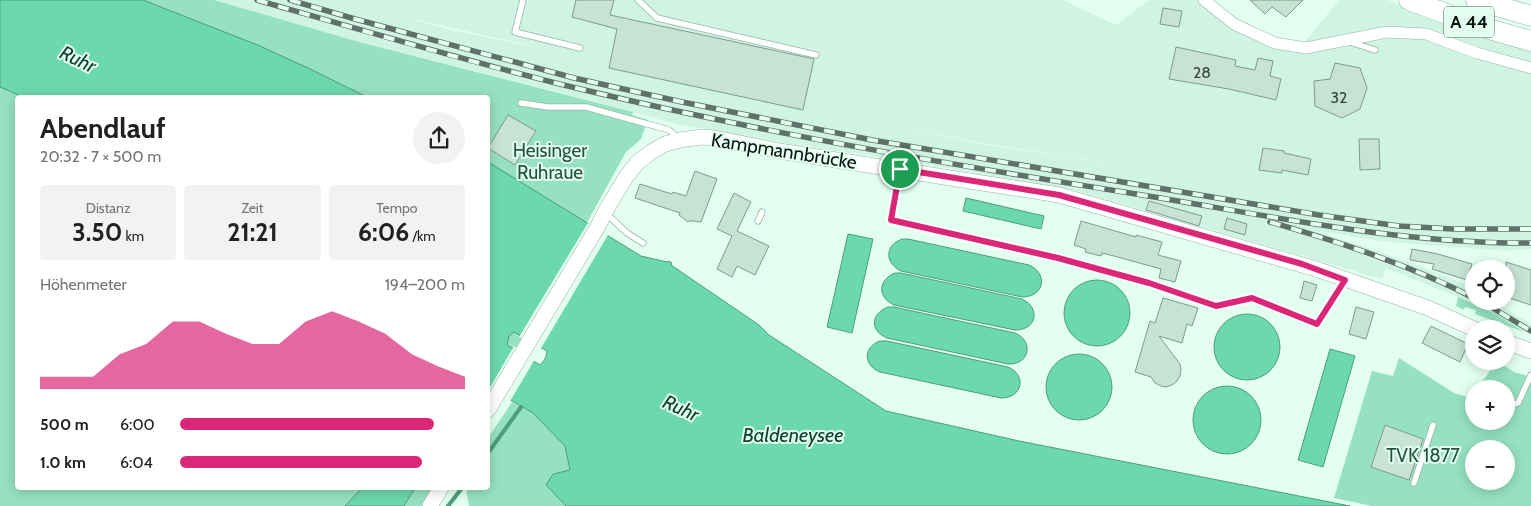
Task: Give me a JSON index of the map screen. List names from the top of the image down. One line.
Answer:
{"streets":{"highway":["A 44"],"street":["Kampmannbrücke"]},"water":["Ruhr","Baldeneysee"],"parks":["Heisinger Ruhraue","TVK 1877"],"house_numbers":["28","32"],"page":{"heading":["Abendlauf","20:32 · 7 × 500 m"],"stats":[["Distanz","3.50 km"],["Zeit","21:21"],["Tempo","6:06 /km"]],"map_buttons":["+","−"],"chart":["Höhenmeter","194–200 m"],"list":[{"name":"500 m","note":"6:00"},{"name":"1.0 km","note":"6:04"}]}}
